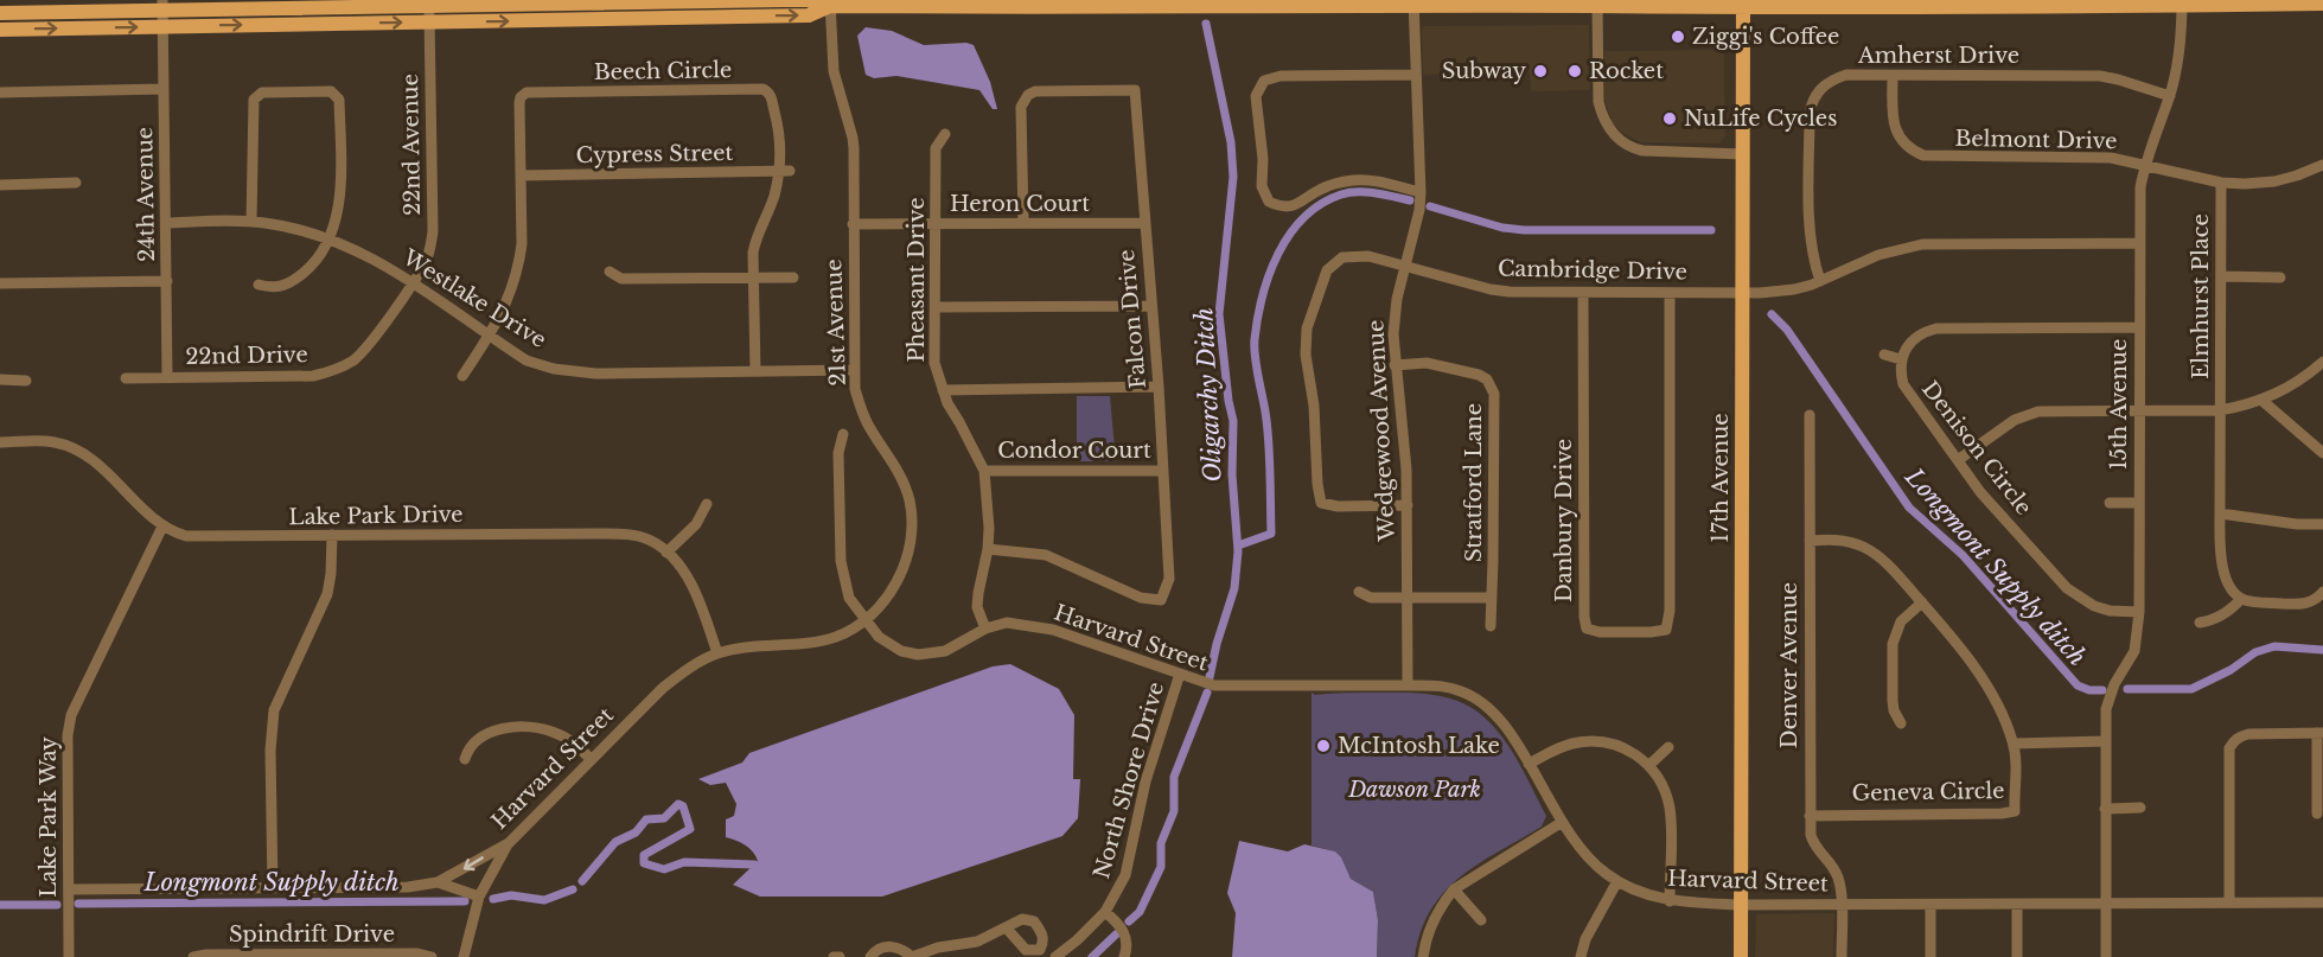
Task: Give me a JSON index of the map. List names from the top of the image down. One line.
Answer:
{"streets":{"main road":["17th Avenue"],"street":["Amherst Drive","Beech Circle","Belmont Drive","22nd Avenue","Cypress Street","24th Avenue","Heron Court","Cambridge Drive","Pheasant Drive","Elmhurst Place","Westlake Drive","Falcon Drive","21st Avenue","22nd Drive","15th Avenue","Wedgewood Avenue","Denison Circle","Condor Court","Stratford Lane","Lake Park Drive","Danbury Drive","Harvard Street","Denver Avenue","North Shore Drive","Geneva Circle","Lake Park Way","Spindrift Drive"]},"crossings":[["Amherst Drive","Belmont Drive"],["Amherst Drive","Cambridge Drive"],["Amherst Drive","15th Avenue"],["Beech Circle","Cypress Street"],["Beech Circle","Westlake Drive"],["Belmont Drive","Elmhurst Place"],["Belmont Drive","15th Avenue"],["22nd Avenue","Westlake Drive"],["22nd Avenue","22nd Drive"],["24th Avenue","Westlake Drive"],["24th Avenue","22nd Drive"],["Heron Court","Pheasant Drive"],["Heron Court","Falcon Drive"],["Heron Court","21st Avenue"],["Cambridge Drive","15th Avenue"],["Cambridge Drive","Wedgewood Avenue"],["Cambridge Drive","17th Avenue"],["Cambridge Drive","Danbury Drive"],["Pheasant Drive","Falcon Drive"],["Pheasant Drive","Condor Court"],["Pheasant Drive","Harvard Street"],["Westlake Drive","21st Avenue"],["Westlake Drive","22nd Drive"],["Falcon Drive","Condor Court"],["21st Avenue","Harvard Street"],["15th Avenue","Denison Circle"],["15th Avenue","Harvard Street"],["Wedgewood Avenue","Stratford Lane"],["Wedgewood Avenue","Harvard Street"],["17th Avenue","Harvard Street"],["Lake Park Drive","Harvard Street"],["Lake Park Drive","Lake Park Way"],["Harvard Street","Denver Avenue"],["Harvard Street","North Shore Drive"],["Harvard Street","Lake Park Way"],["Denver Avenue","Geneva Circle"]],"water":["Oligarchy Ditch","Longmont Supply ditch"],"parks":["Dawson Park"],"places":["Ziggi's Coffee","Subway","Rocket","NuLife Cycles","McIntosh Lake"]}
